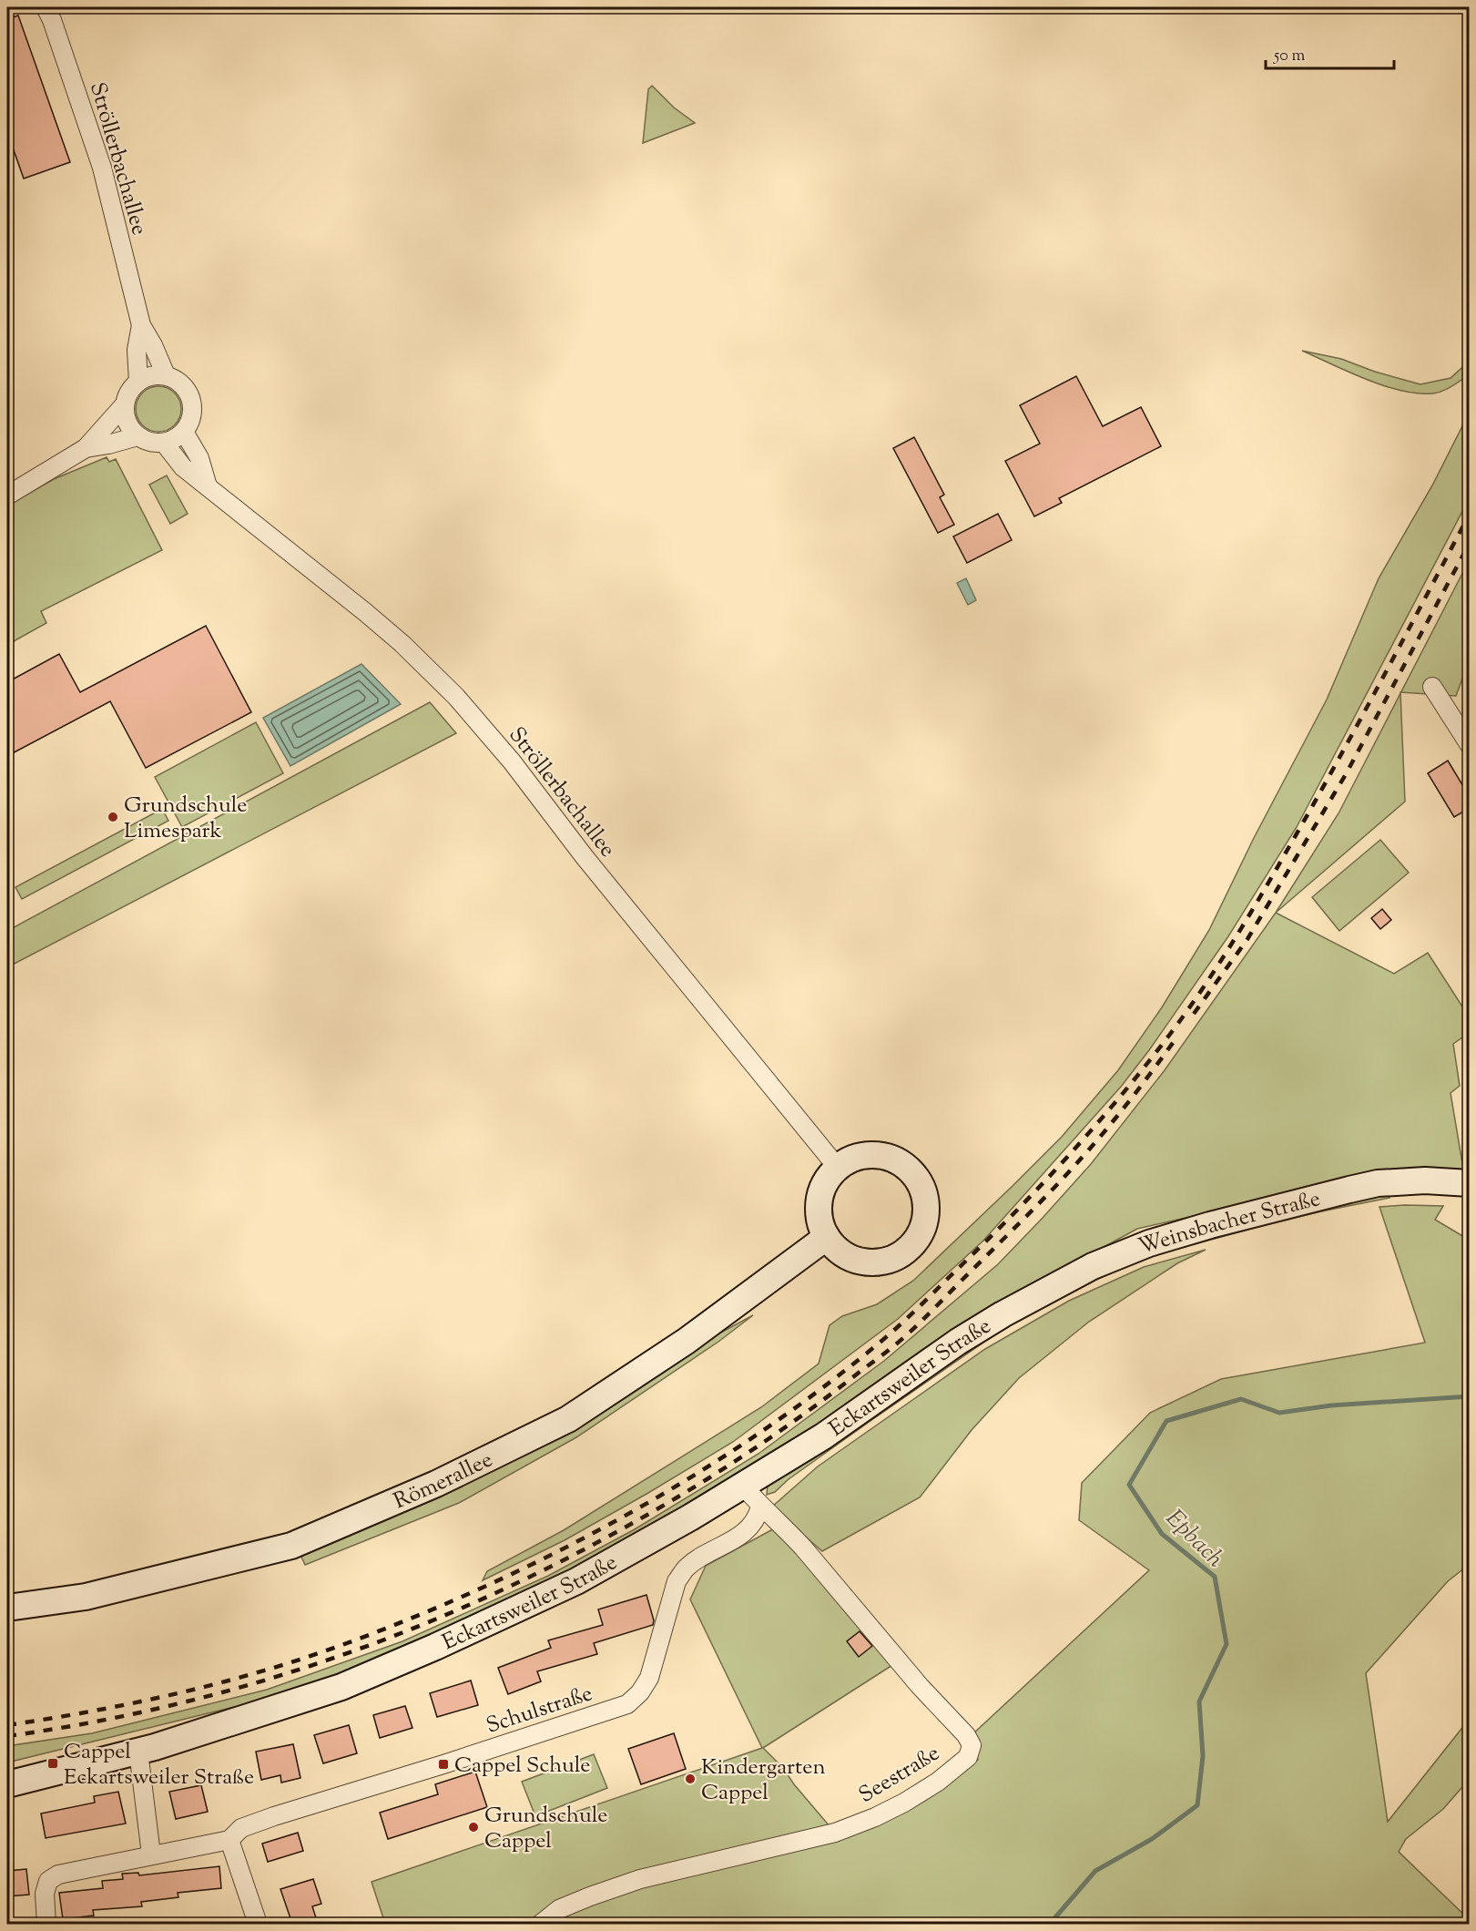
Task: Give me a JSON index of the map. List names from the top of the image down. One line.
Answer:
{"streets":{"street":["Ströllerbachallee","Weinsbacher Straße","Eckartsweiler Straße","Römerallee","Schulstraße","Seestraße"]},"crossings":[["Ströllerbachallee","Römerallee"],["Weinsbacher Straße","Eckartsweiler Straße"],["Eckartsweiler Straße","Seestraße"],["Schulstraße","Seestraße"]],"water":["Epbach"],"places":{"other":["Grundschule Limespark","Kindergarten Cappel","Grundschule Cappel"],"transit":["Cappel Eckartsweiler Straße","Cappel Schule"]},"scale_bar":"50 m"}
